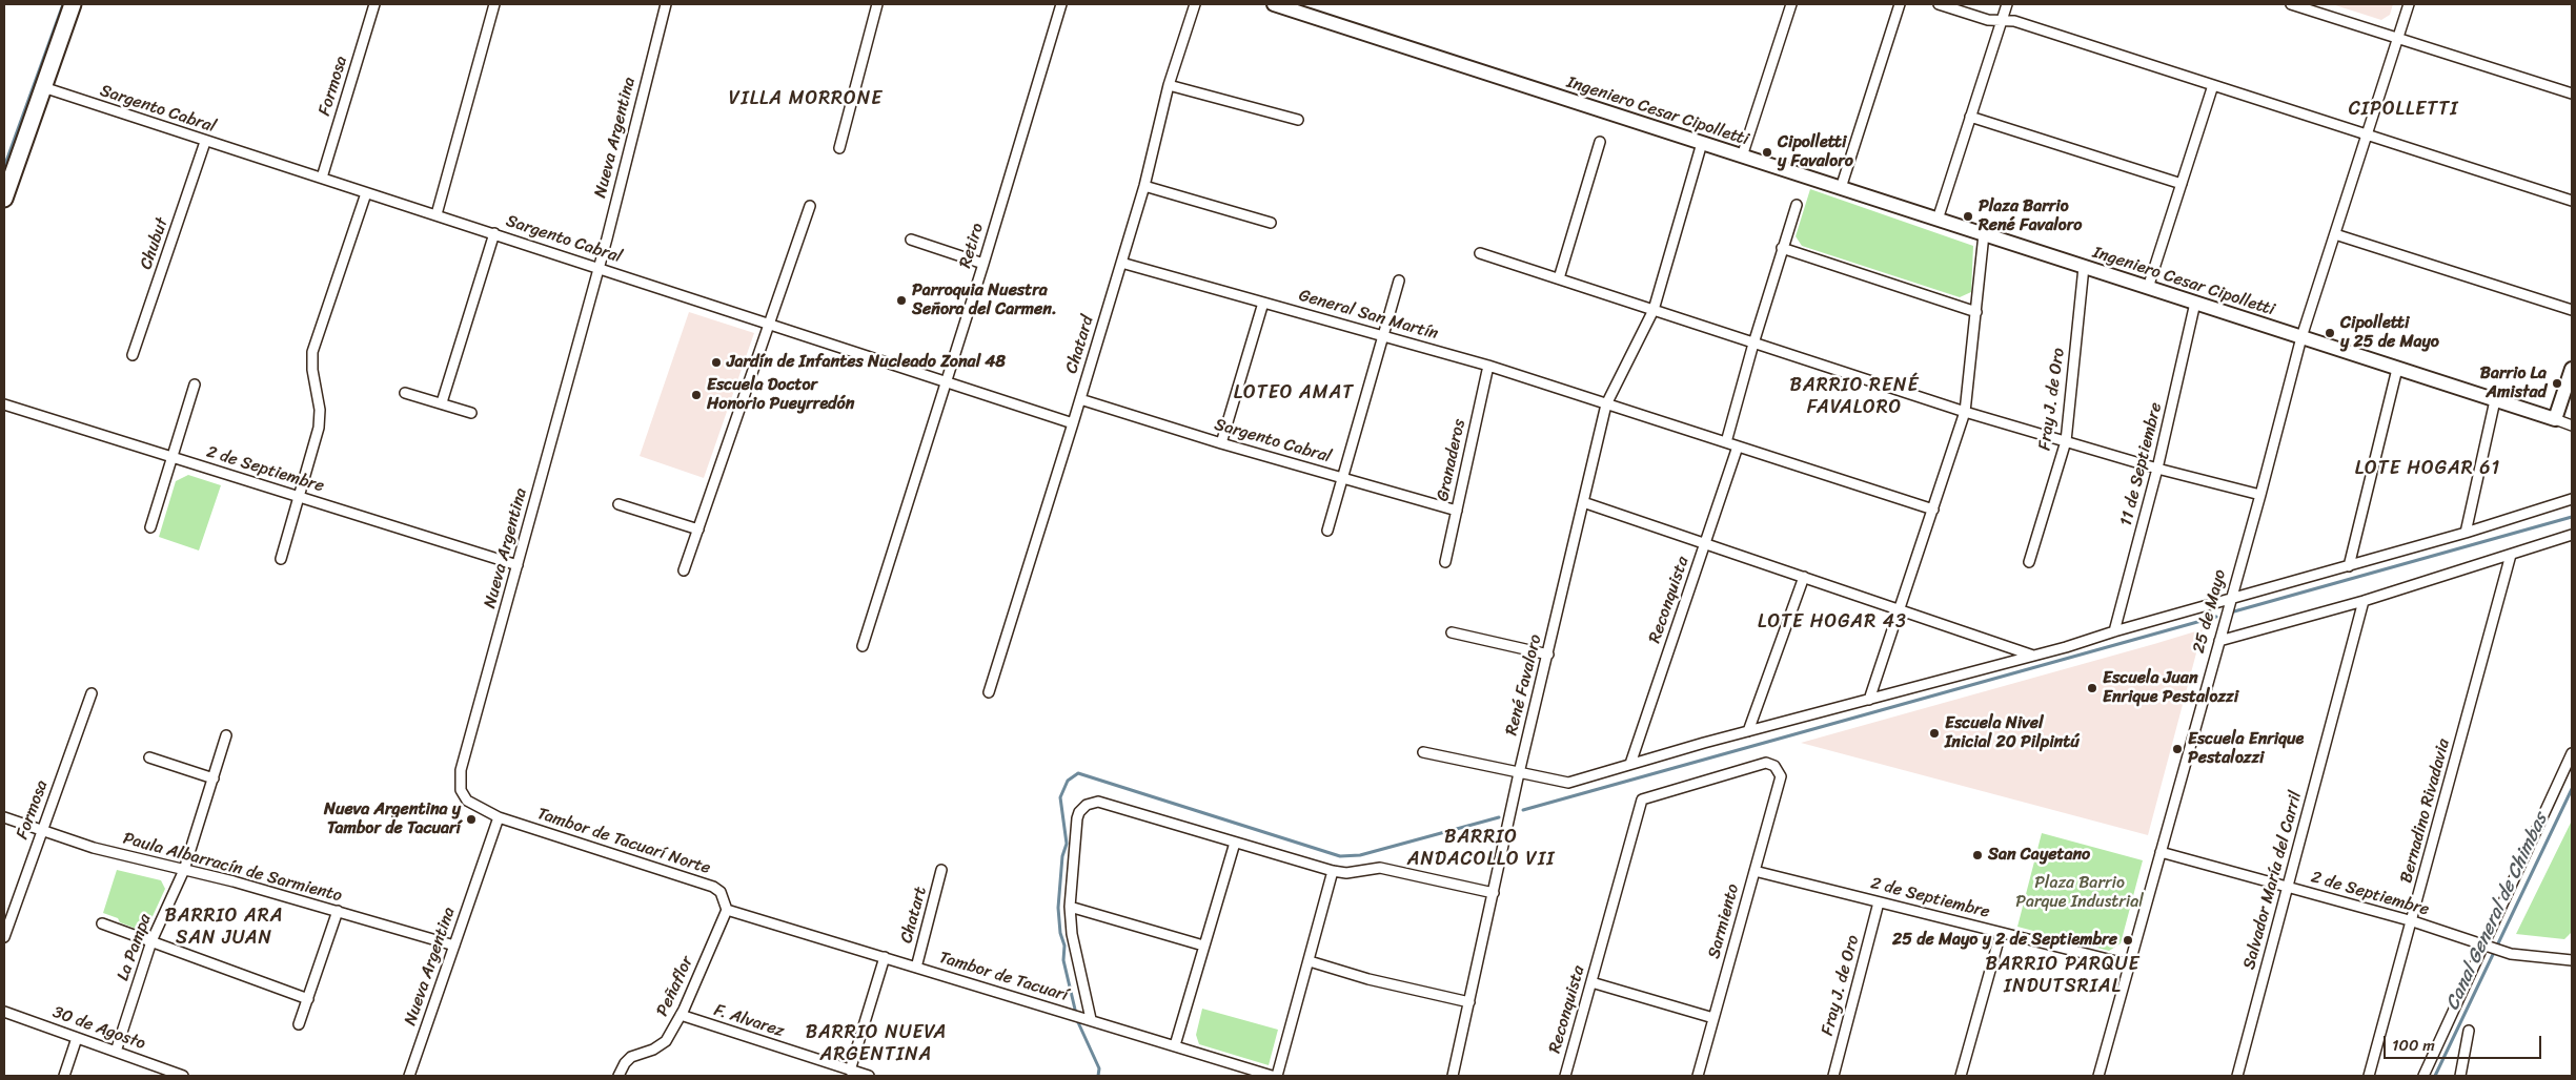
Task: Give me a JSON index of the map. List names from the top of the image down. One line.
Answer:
{"streets":{"street":["Formosa","Sargento Cabral","Ingeniero Cesar Cipolletti","Nueva Argentina","Chubut","Retiro","General San Martín","Chatard","Fray J. de Oro","Granaderos","11 de Septiembre","2 de Septiembre","Reconquista","25 de Mayo","René Favaloro","Bernadino Rivadavia","Tambor de Tacuarí Norte","Paula Albarracín de Sarmiento","Salvador María del Carril","Chatart","Sarmiento","La Pampa","Tambor de Tacuarí","Peñaflor","F. Alvarez","30 de Agosto"]},"crossings":[["Formosa","Sargento Cabral"],["Formosa","Paula Albarracín de Sarmiento"],["Sargento Cabral","Nueva Argentina"],["Sargento Cabral","Chubut"],["Sargento Cabral","Retiro"],["Sargento Cabral","Chatard"],["Sargento Cabral","Granaderos"],["Ingeniero Cesar Cipolletti","Fray J. de Oro"],["Ingeniero Cesar Cipolletti","11 de Septiembre"],["Ingeniero Cesar Cipolletti","25 de Mayo"],["Ingeniero Cesar Cipolletti","René Favaloro"],["Nueva Argentina","2 de Septiembre"],["Nueva Argentina","Tambor de Tacuarí Norte"],["Nueva Argentina","Paula Albarracín de Sarmiento"],["General San Martín","Chatard"],["General San Martín","Granaderos"],["General San Martín","Reconquista"],["General San Martín","René Favaloro"],["Fray J. de Oro","2 de Septiembre"],["2 de Septiembre","25 de Mayo"],["2 de Septiembre","Bernadino Rivadavia"],["2 de Septiembre","Salvador María del Carril"],["2 de Septiembre","Sarmiento"],["Reconquista","Sarmiento"],["Tambor de Tacuarí Norte","Tambor de Tacuarí"],["Tambor de Tacuarí Norte","Peñaflor"],["Paula Albarracín de Sarmiento","La Pampa"],["Chatart","Tambor de Tacuarí"],["Chatart","F. Alvarez"],["La Pampa","30 de Agosto"],["Tambor de Tacuarí","Peñaflor"],["Peñaflor","F. Alvarez"]],"districts":["VILLA MORRONE","CIPOLLETTI","BARRIO RENÉ FAVALORO","LOTEO AMAT","LOTE HOGAR 61","LOTE HOGAR 43","BARRIO ANDACOLLO VII","BARRIO ARA SAN JUAN","BARRIO PARQUE INDUTSRIAL","BARRIO NUEVA ARGENTINA"],"water":["Canal General de Chimbas"],"parks":["Plaza Barrio Parque Industrial"],"places":["Cipolletti y Favaloro","Plaza Barrio René Favaloro","Parroquia Nuestra Señora del Carmen.","Cipolletti y 25 de Mayo","Jardín de Infantes Nucleado Zonal 48","Barrio La Amistad","Escuela Doctor Honorio Pueyrredón","Escuela Juan Enrique Pestalozzi","Escuela Nivel Inicial 20 Pilpintú","Escuela Enrique Pestalozzi","Nueva Argentina y Tambor de Tacuarí","San Cayetano","25 de Mayo y 2 de Septiembre"],"scale_bar":"100 m"}
